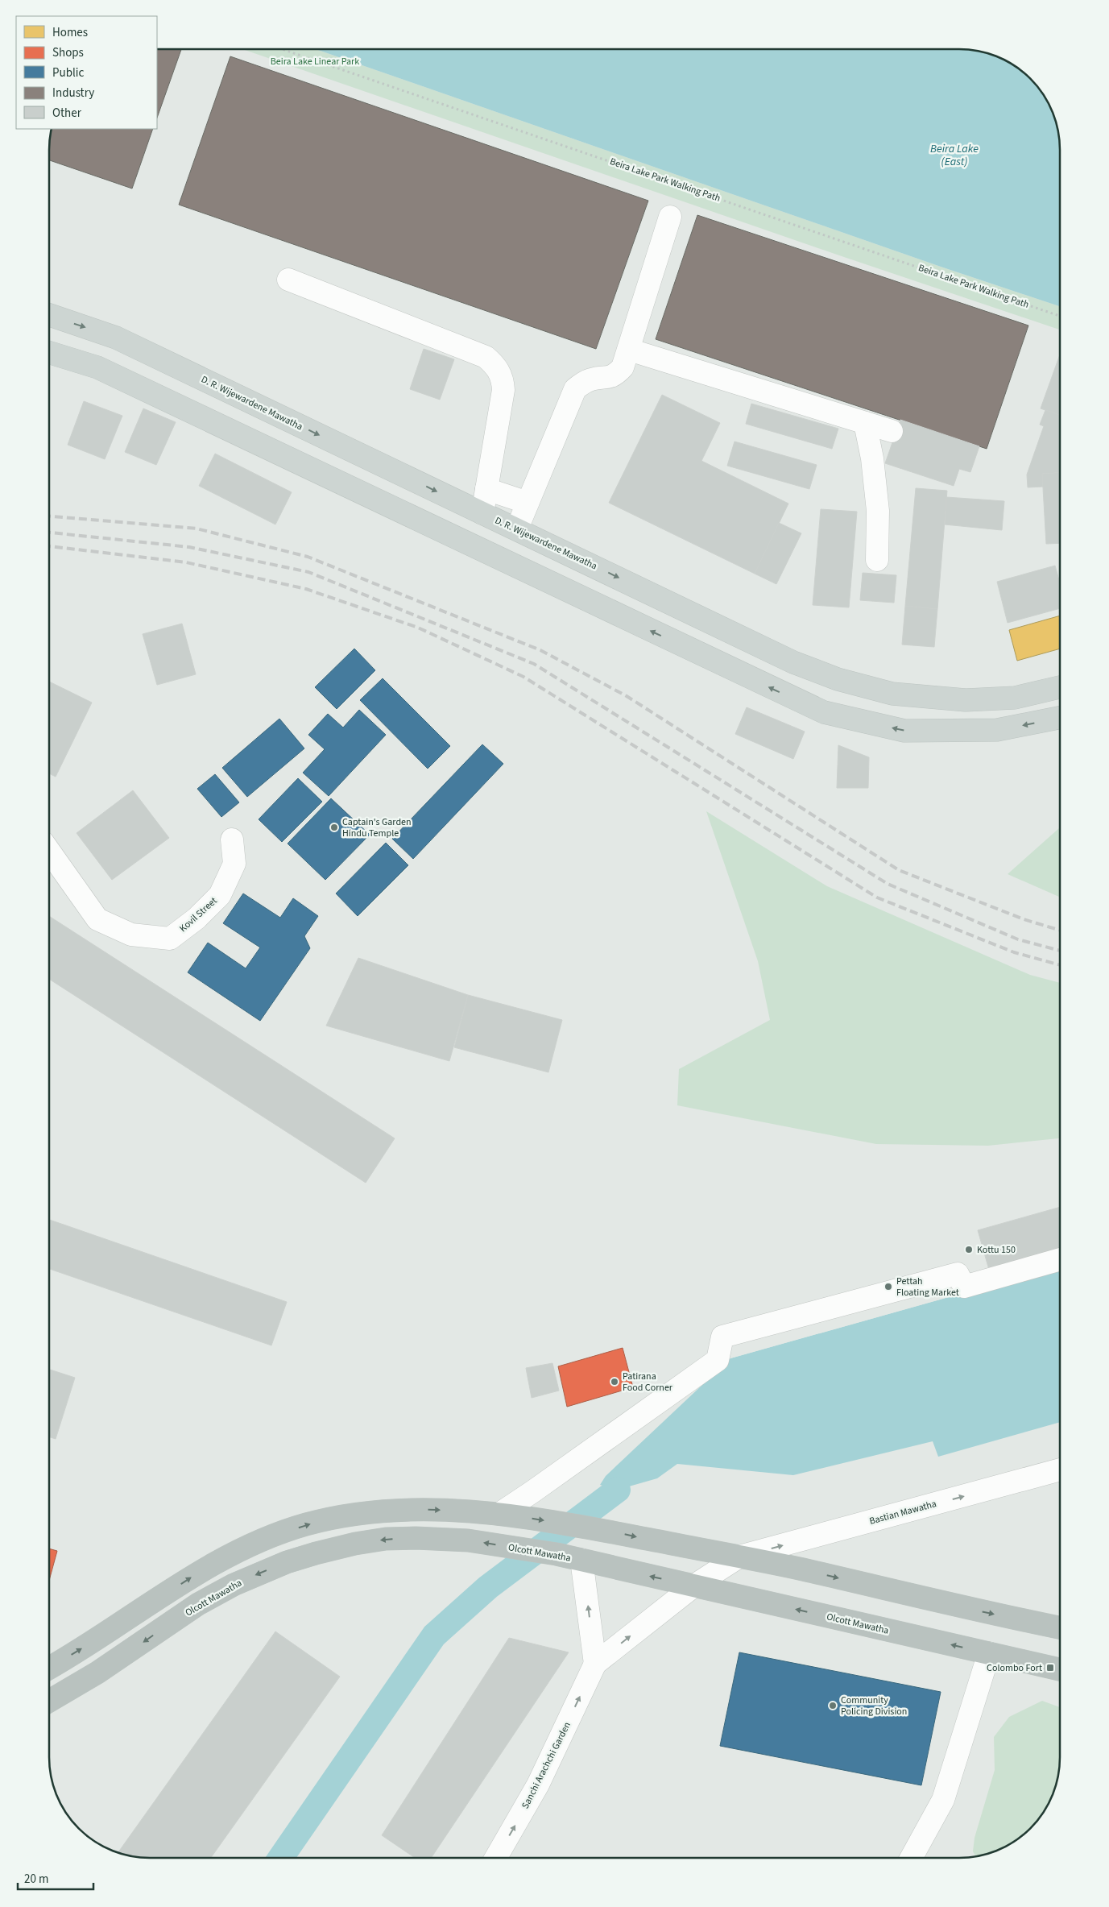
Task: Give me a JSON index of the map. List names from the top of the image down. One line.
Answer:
{"streets":{"highway":["Olcott Mawatha"],"main road":["D. R. Wijewardene Mawatha"],"street":["Kovil Street","Bastian Mawatha","Sanchi Arachchi Garden"],"path":["Beira Lake Park Walking Path"]},"crossings":[["Bastian Mawatha","Sanchi Arachchi Garden"],["Olcott Mawatha","Sanchi Arachchi Garden"]],"one_way":["Bastian Mawatha","Sanchi Arachchi Garden"],"water":["Beira Lake (East)"],"parks":["Beira Lake Linear Park"],"places":{"other":["Captain's Garden Hindu Temple","Kottu 150","Pettah Floating Market","Patirana Food Corner","Community Policing Division"],"transit":["Colombo Fort"]},"legend":["Homes","Shops","Public","Industry","Other"],"scale_bar":"20 m"}
